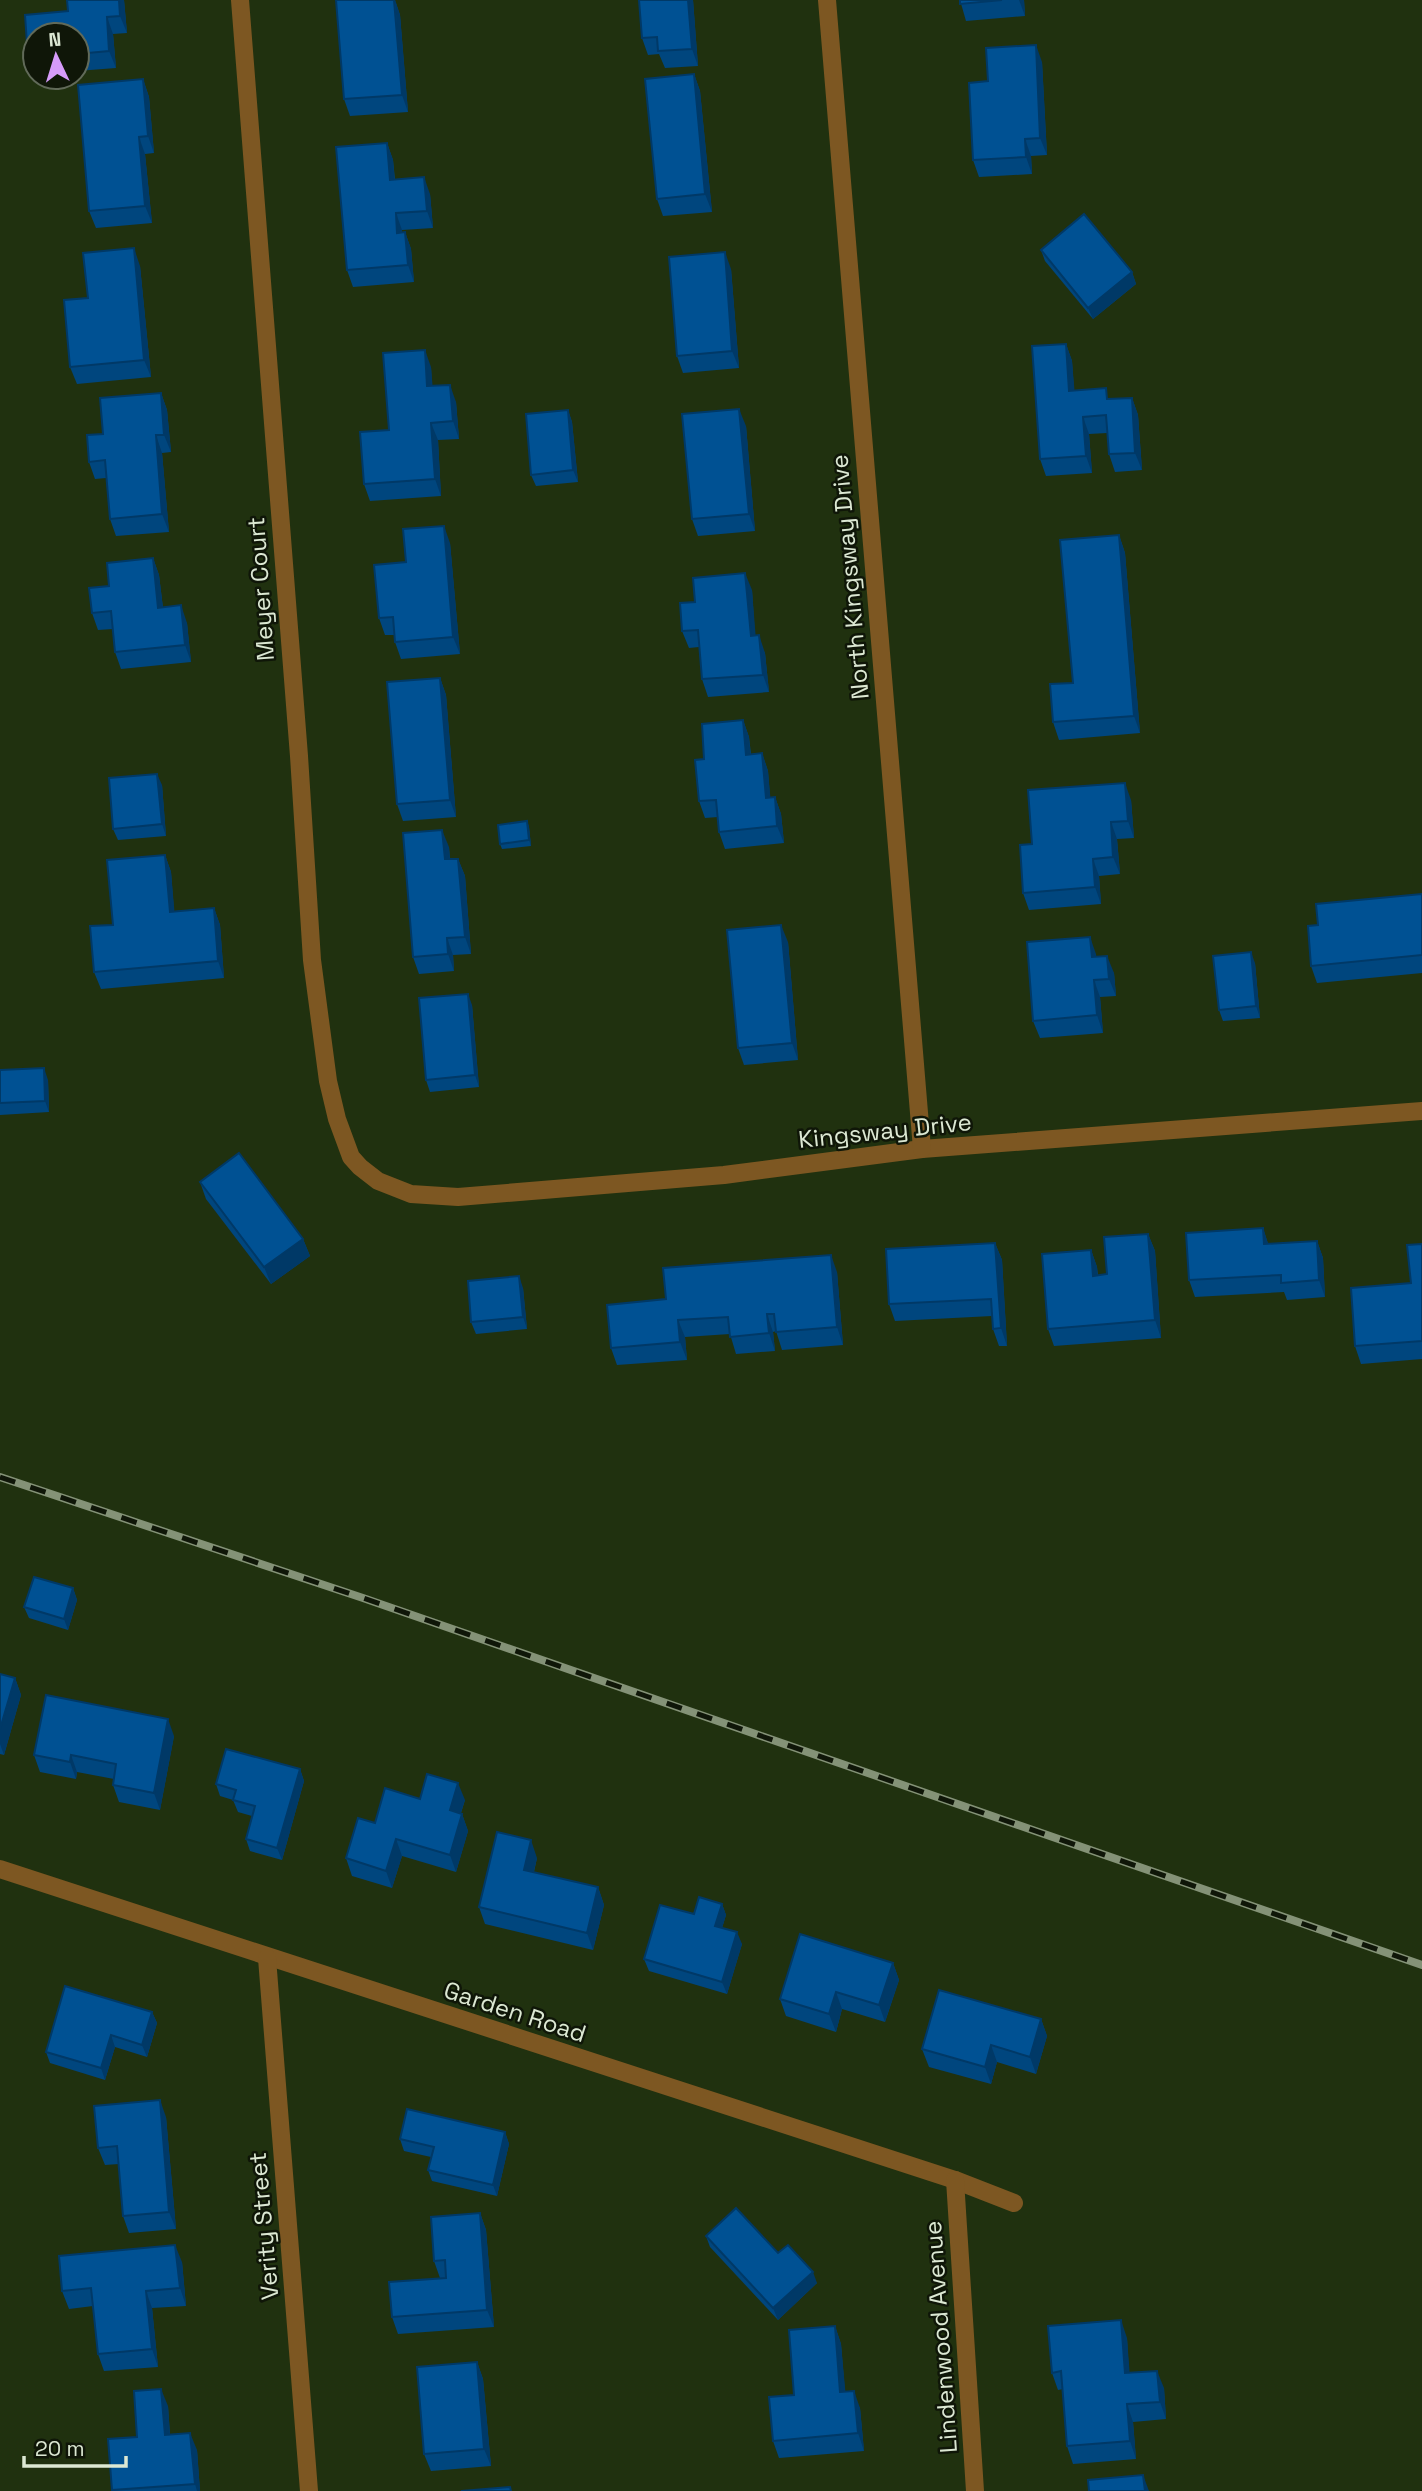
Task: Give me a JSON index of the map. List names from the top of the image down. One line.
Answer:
{"streets":{"street":["North Kingsway Drive","Meyer Court","Kingsway Drive","Garden Road","Verity Street","Lindenwood Avenue"]},"crossings":[["North Kingsway Drive","Kingsway Drive"],["Meyer Court","Kingsway Drive"],["Garden Road","Verity Street"],["Garden Road","Lindenwood Avenue"]],"scale_bar":"20 m","north":"top"}
